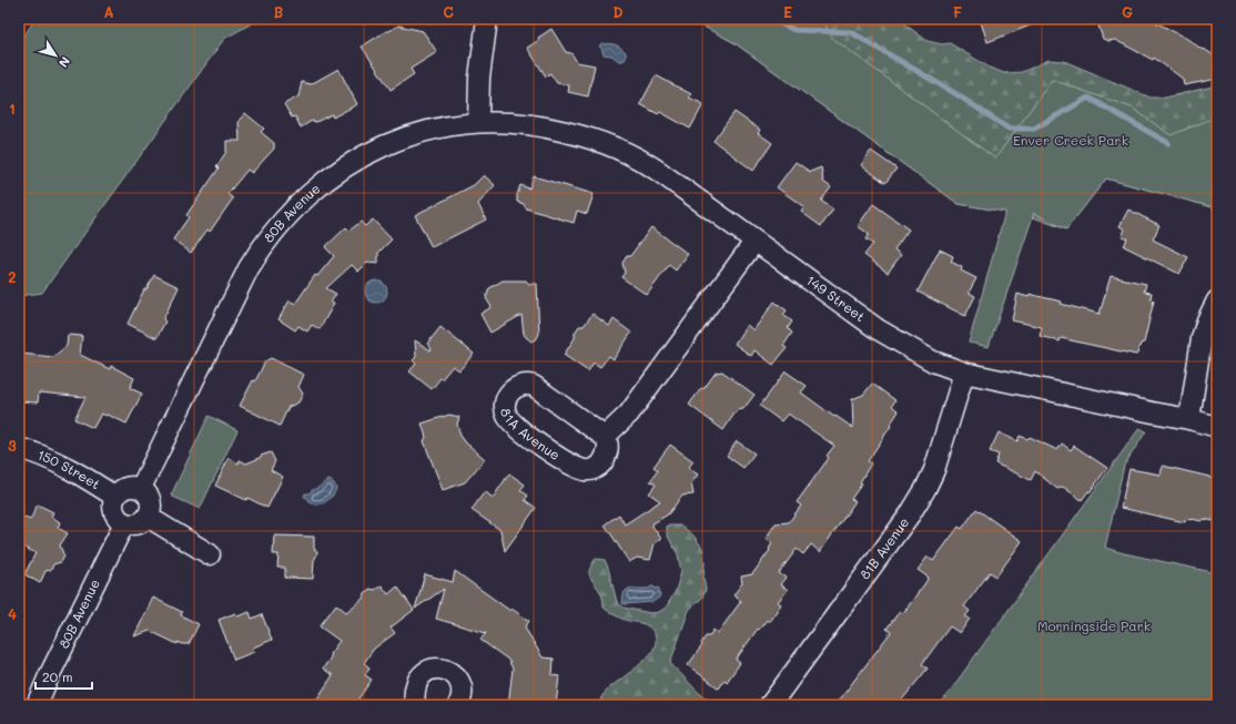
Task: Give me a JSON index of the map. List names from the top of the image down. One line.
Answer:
{"streets":{"street":["80B Avenue","149 Street","81A Avenue","150 Street","81B Avenue"]},"crossings":[["80B Avenue","149 Street"],["80B Avenue","150 Street"],["149 Street","81B Avenue"]],"parks":["Enver Creek Park","Morningside Park"],"scale_bar":"20 m","north":"bottom right","grid":{"columns":["A","B","C","D","E","F","G"],"rows":["1","2","3","4"]}}
